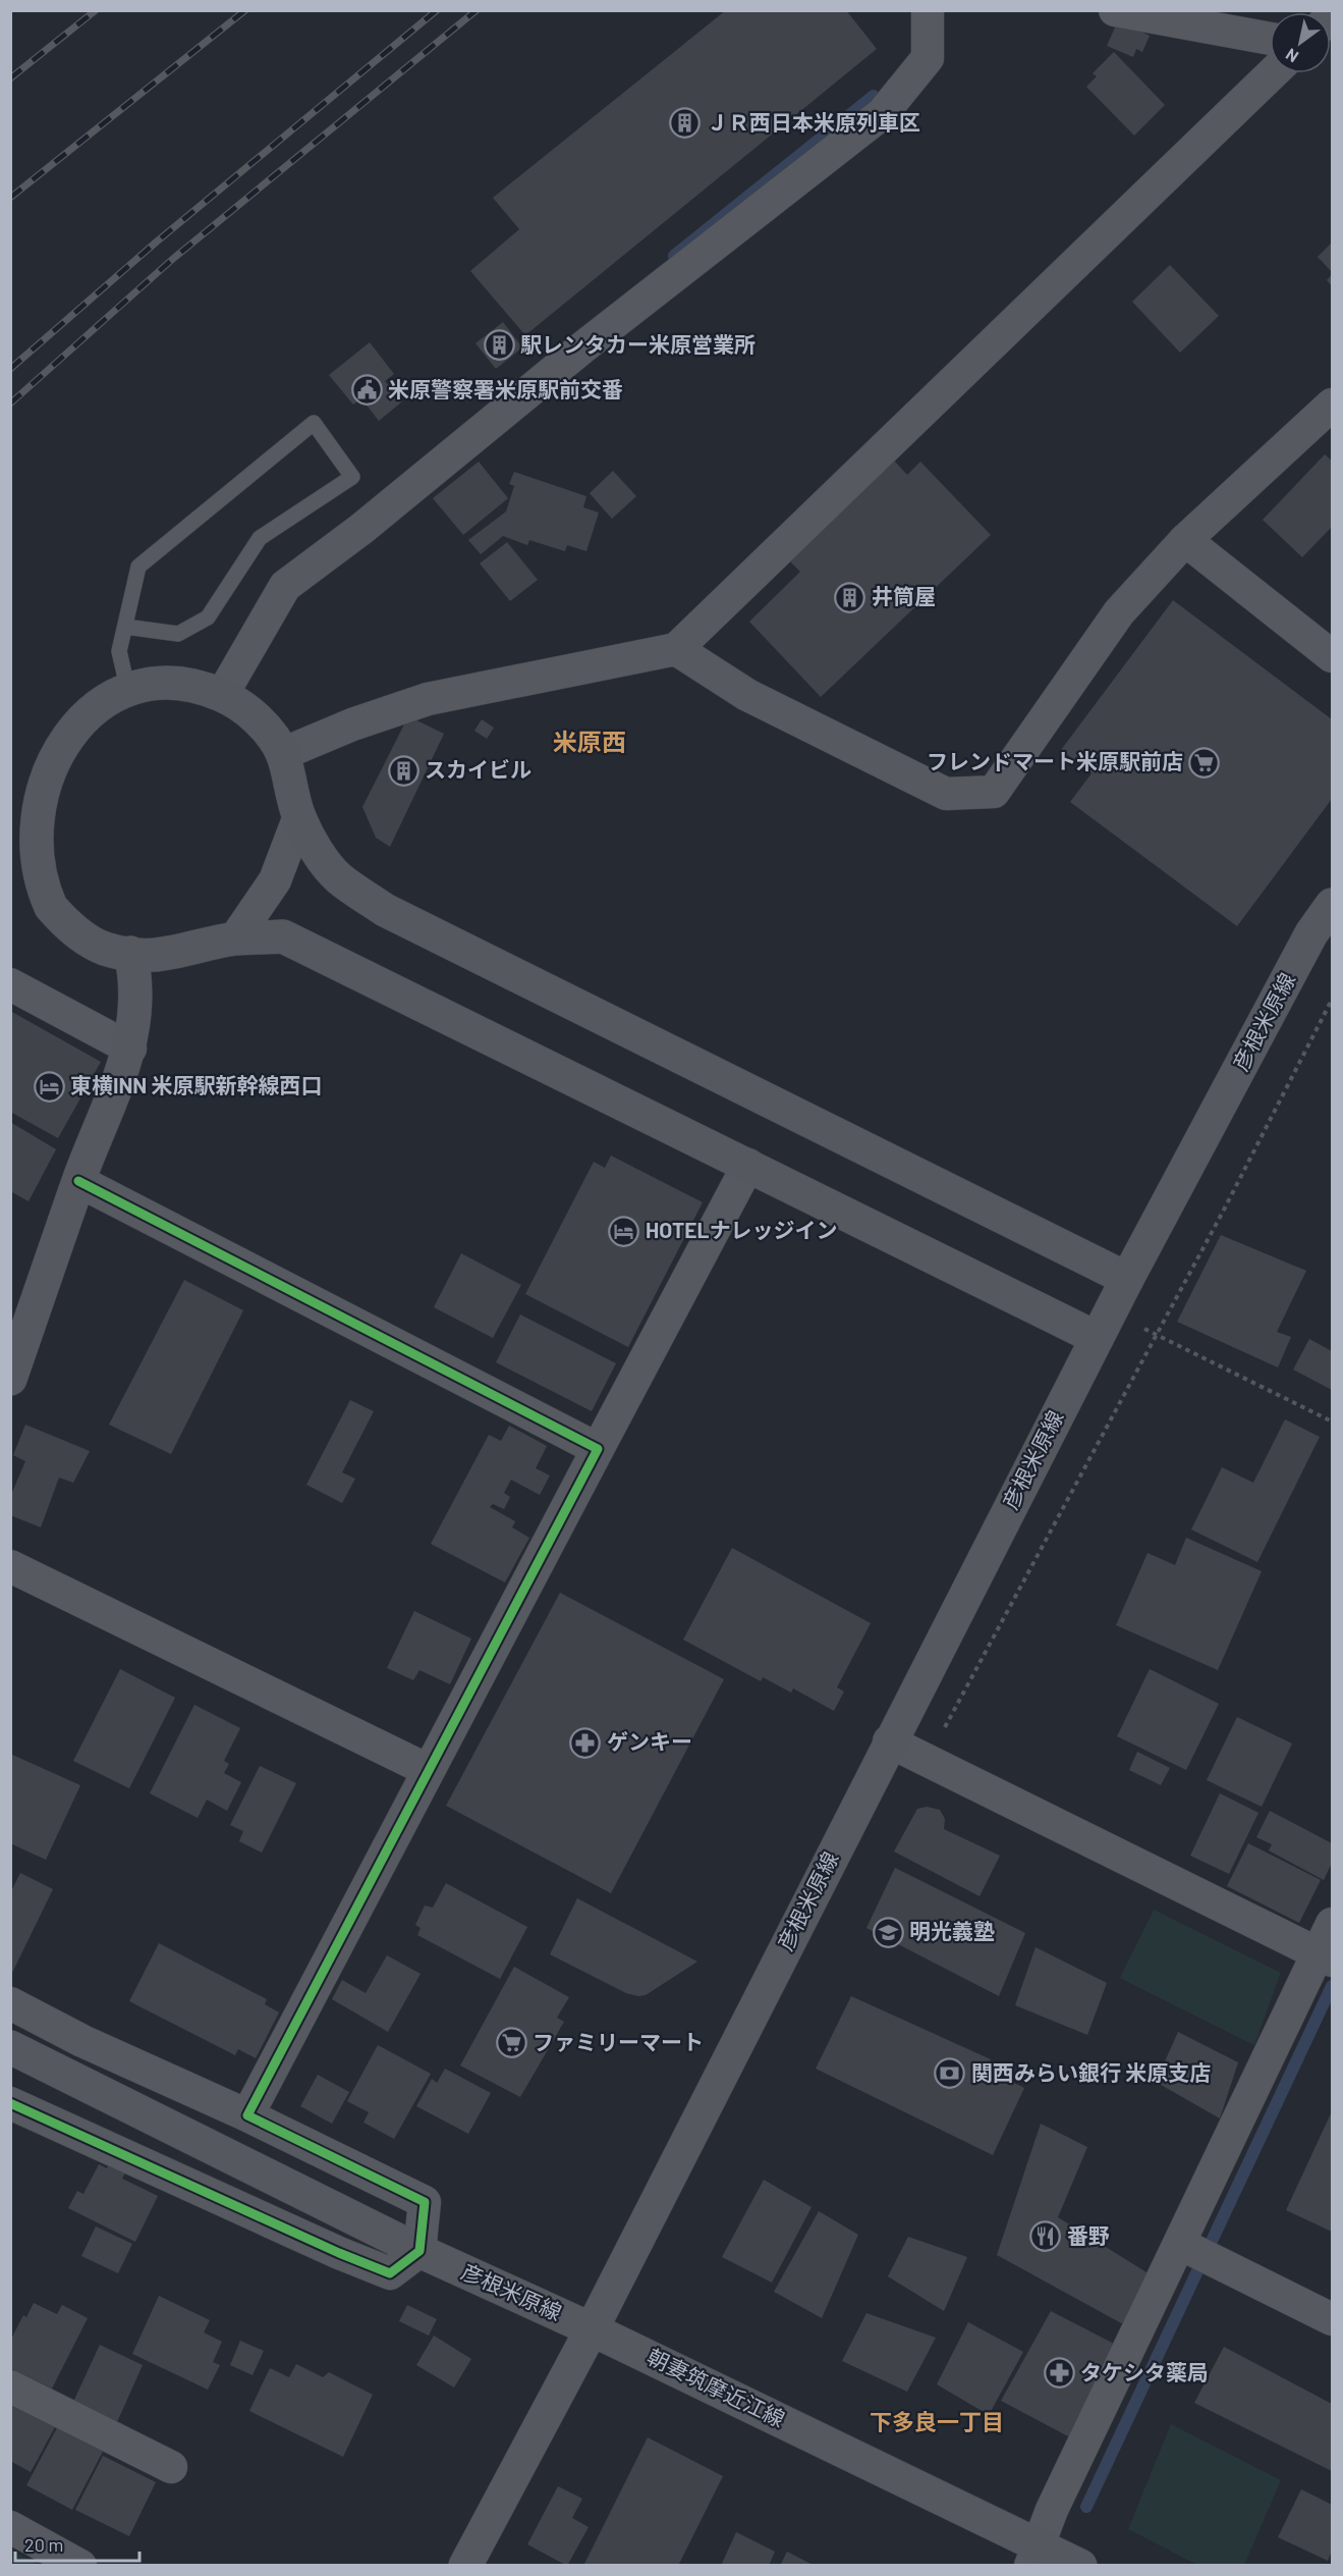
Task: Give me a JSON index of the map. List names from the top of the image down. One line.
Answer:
{"streets":{"street":["彦根米原線","朝妻筑摩近江線"]},"crossings":[["彦根米原線","朝妻筑摩近江線"]],"districts":["米原西","下多良一丁目"],"places":{"building":["ＪＲ西日本米原列車区","駅レンタカー米原営業所","井筒屋","スカイビル"],"public building":["米原警察署米原駅前交番"],"supermarket":["フレンドマート米原駅前店","ファミリーマート"],"hotel":["東横INN 米原駅新幹線西口","HOTELナレッジイン"],"pharmacy":["ゲンキー","タケシタ薬局"],"school or university":["明光義塾"],"bank":["関西みらい銀行 米原支店"],"restaurant":["番野"]},"scale_bar":"20 m","north":"bottom left"}
